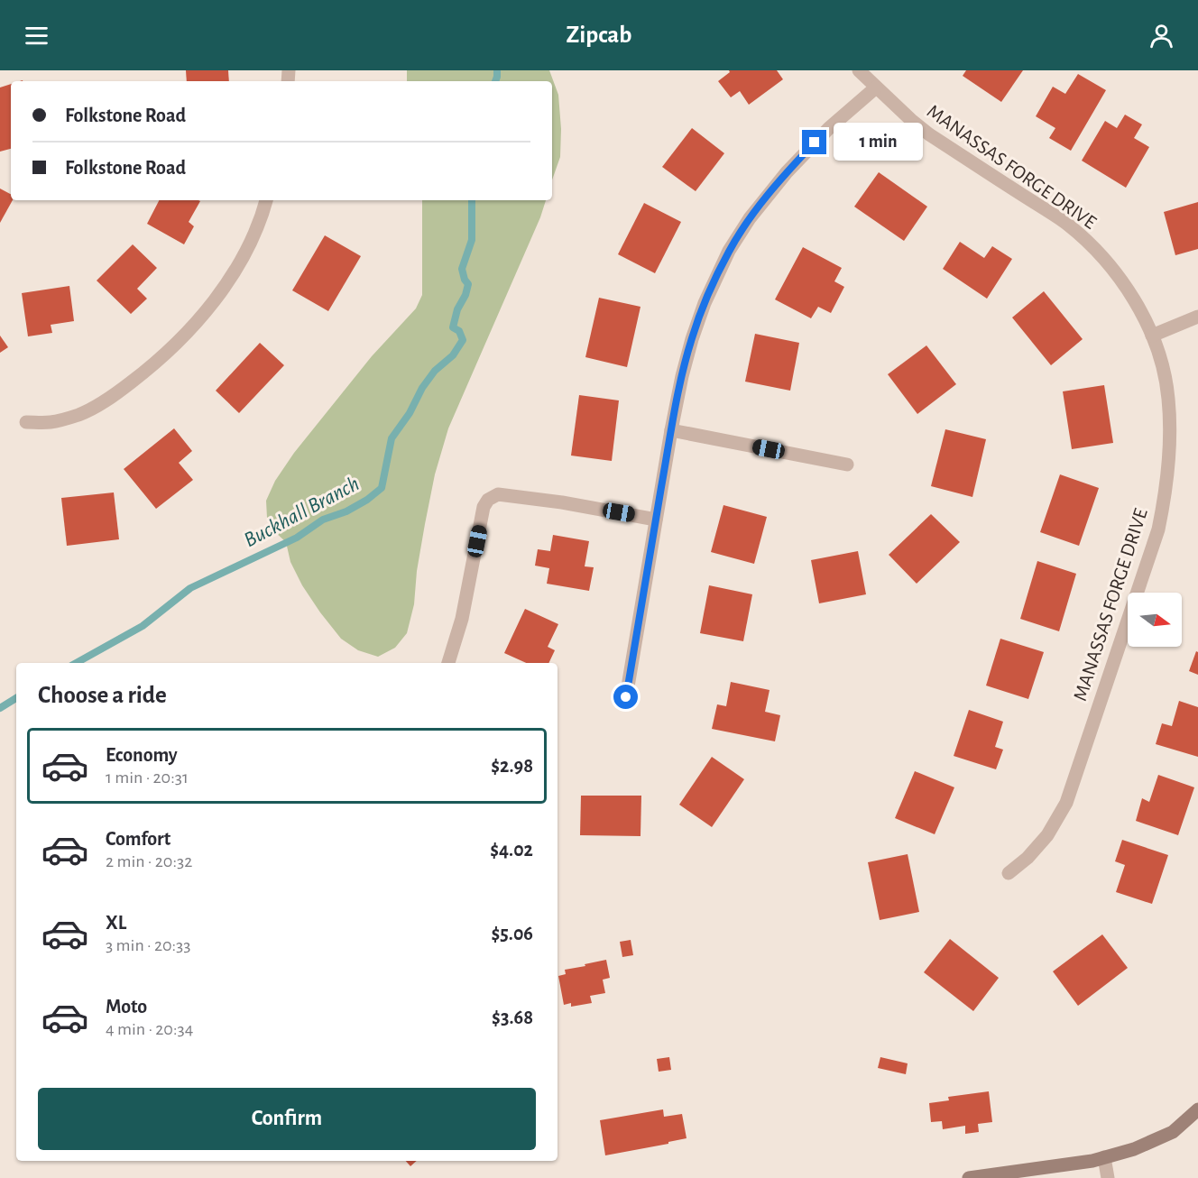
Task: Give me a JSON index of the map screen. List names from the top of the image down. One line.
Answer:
{"streets":{"street":["MANASSAS FORGE DRIVE"]},"water":["Buckhall Branch"],"north":"right","page":{"header":"Zipcab","banner":["Folkstone Road","Folkstone Road"],"bubble":"1 min","heading":"Choose a ride","list":[{"name":"Economy","note":"1 min · 20:31","value":"$2.98"},{"name":"Comfort","note":"2 min · 20:32","value":"$4.02"},{"name":"XL","note":"3 min · 20:33","value":"$5.06"},{"name":"Moto","note":"4 min · 20:34","value":"$3.68"}],"buttons":"Confirm"}}
